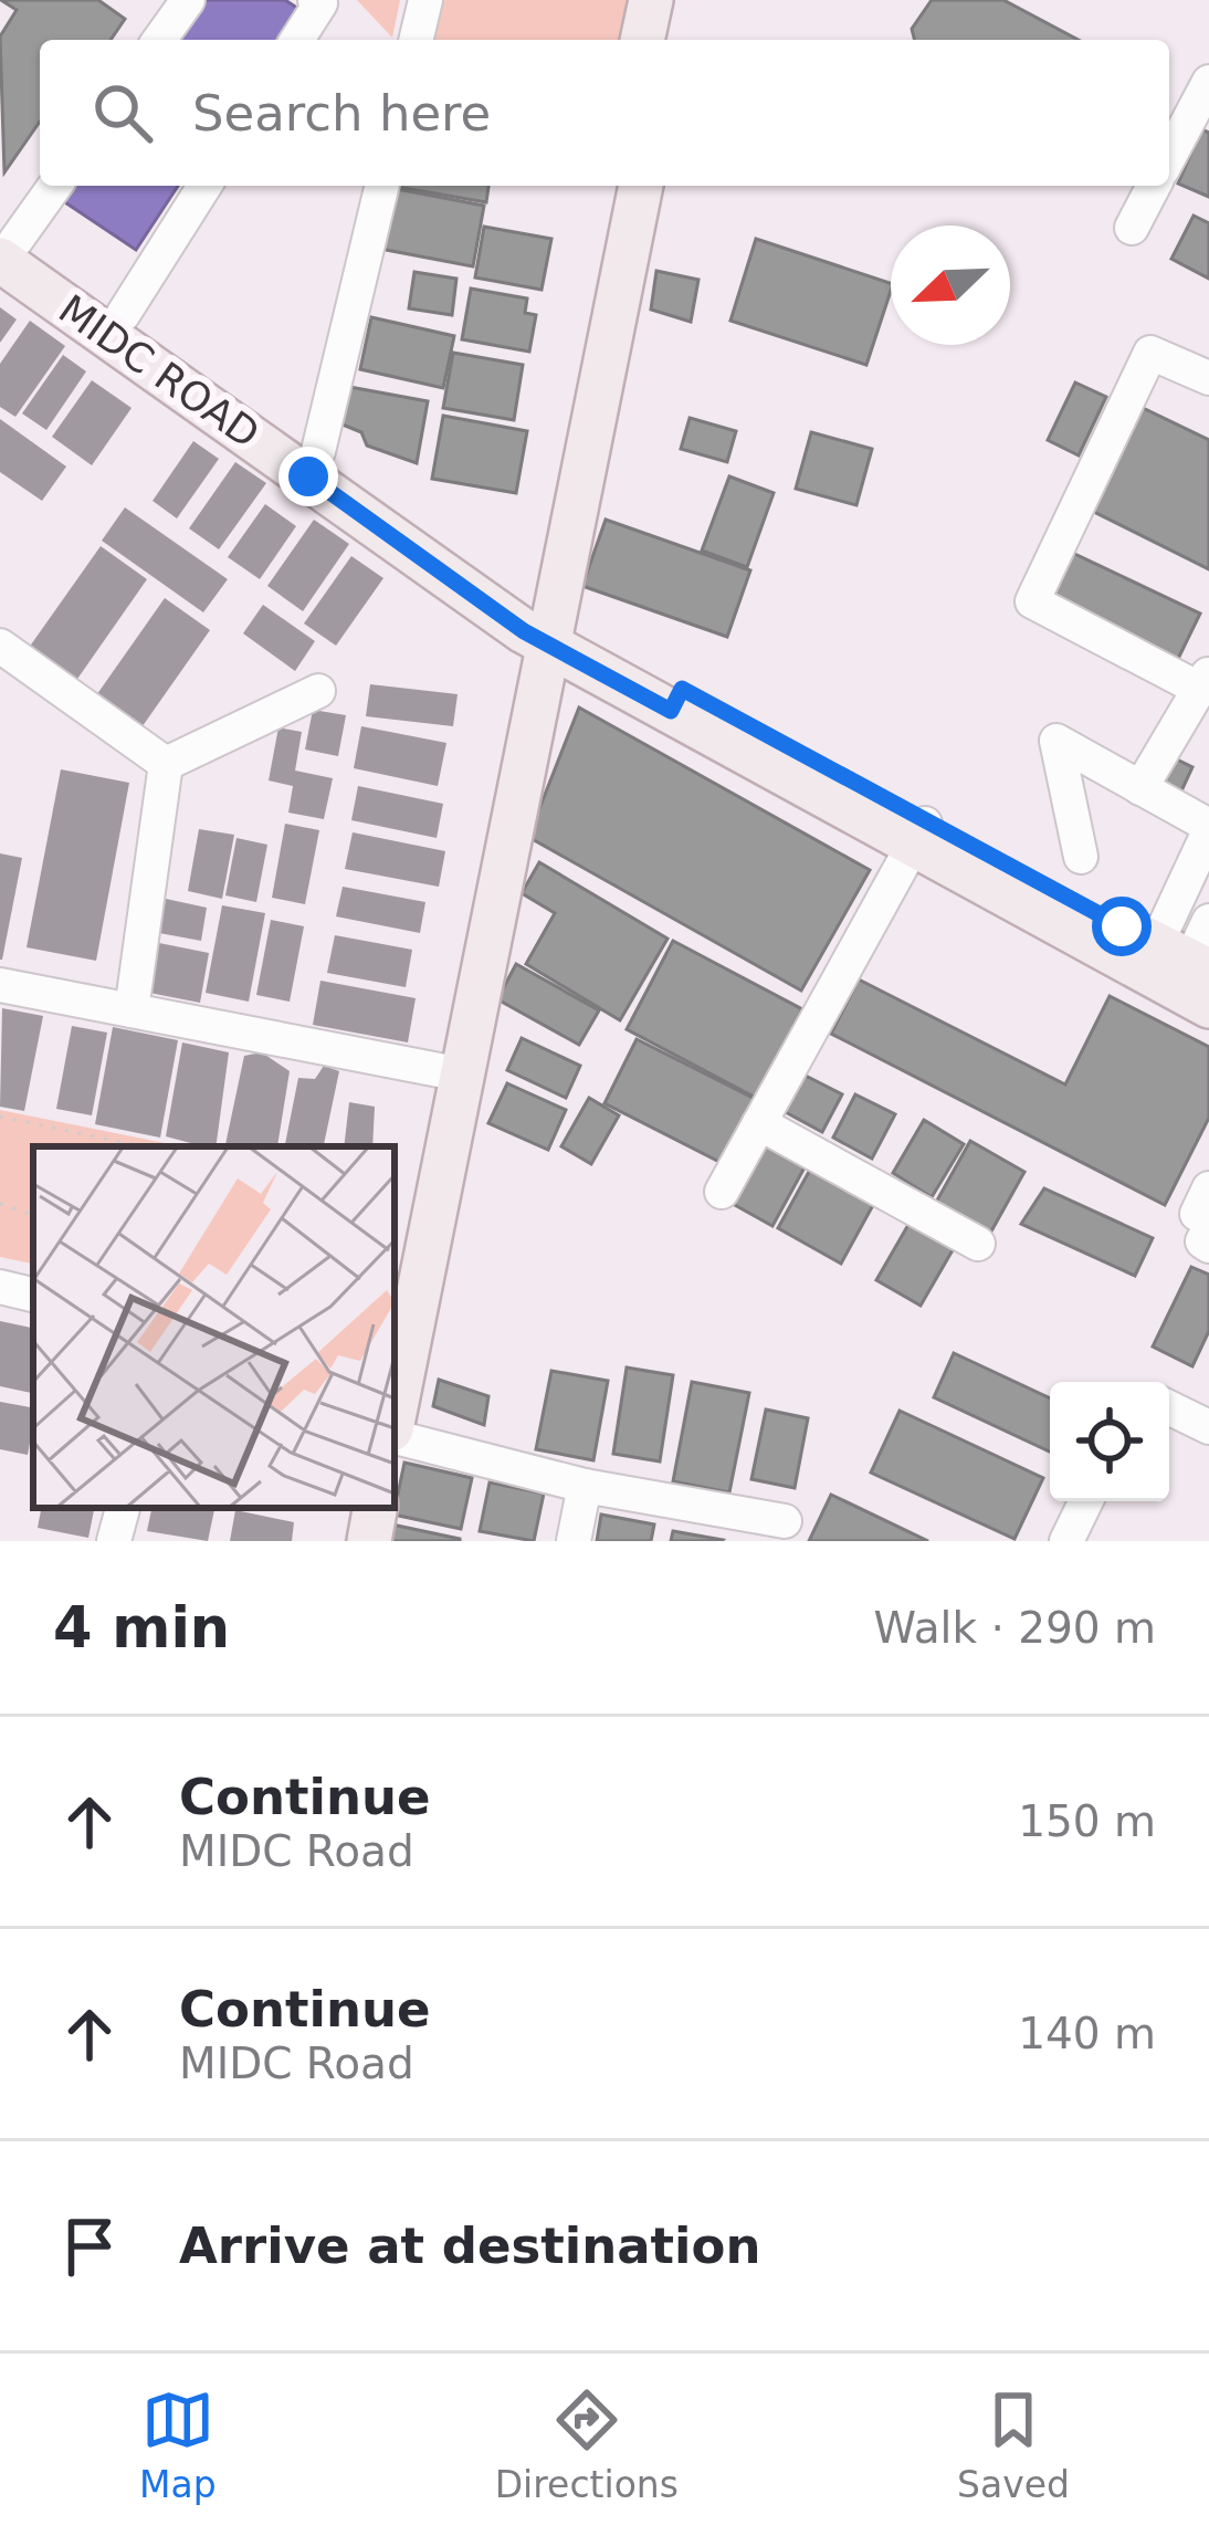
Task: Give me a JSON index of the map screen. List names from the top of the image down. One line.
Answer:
{"streets":{"main road":["MIDC ROAD"]},"north":"bottom left","page":{"search":"Search here","heading":["4 min","Walk · 290 m"],"list":[["Continue","MIDC Road","150 m"],["Continue","MIDC Road","140 m"],"Arrive at destination"],"nav":["Map","Directions","Saved"]}}
